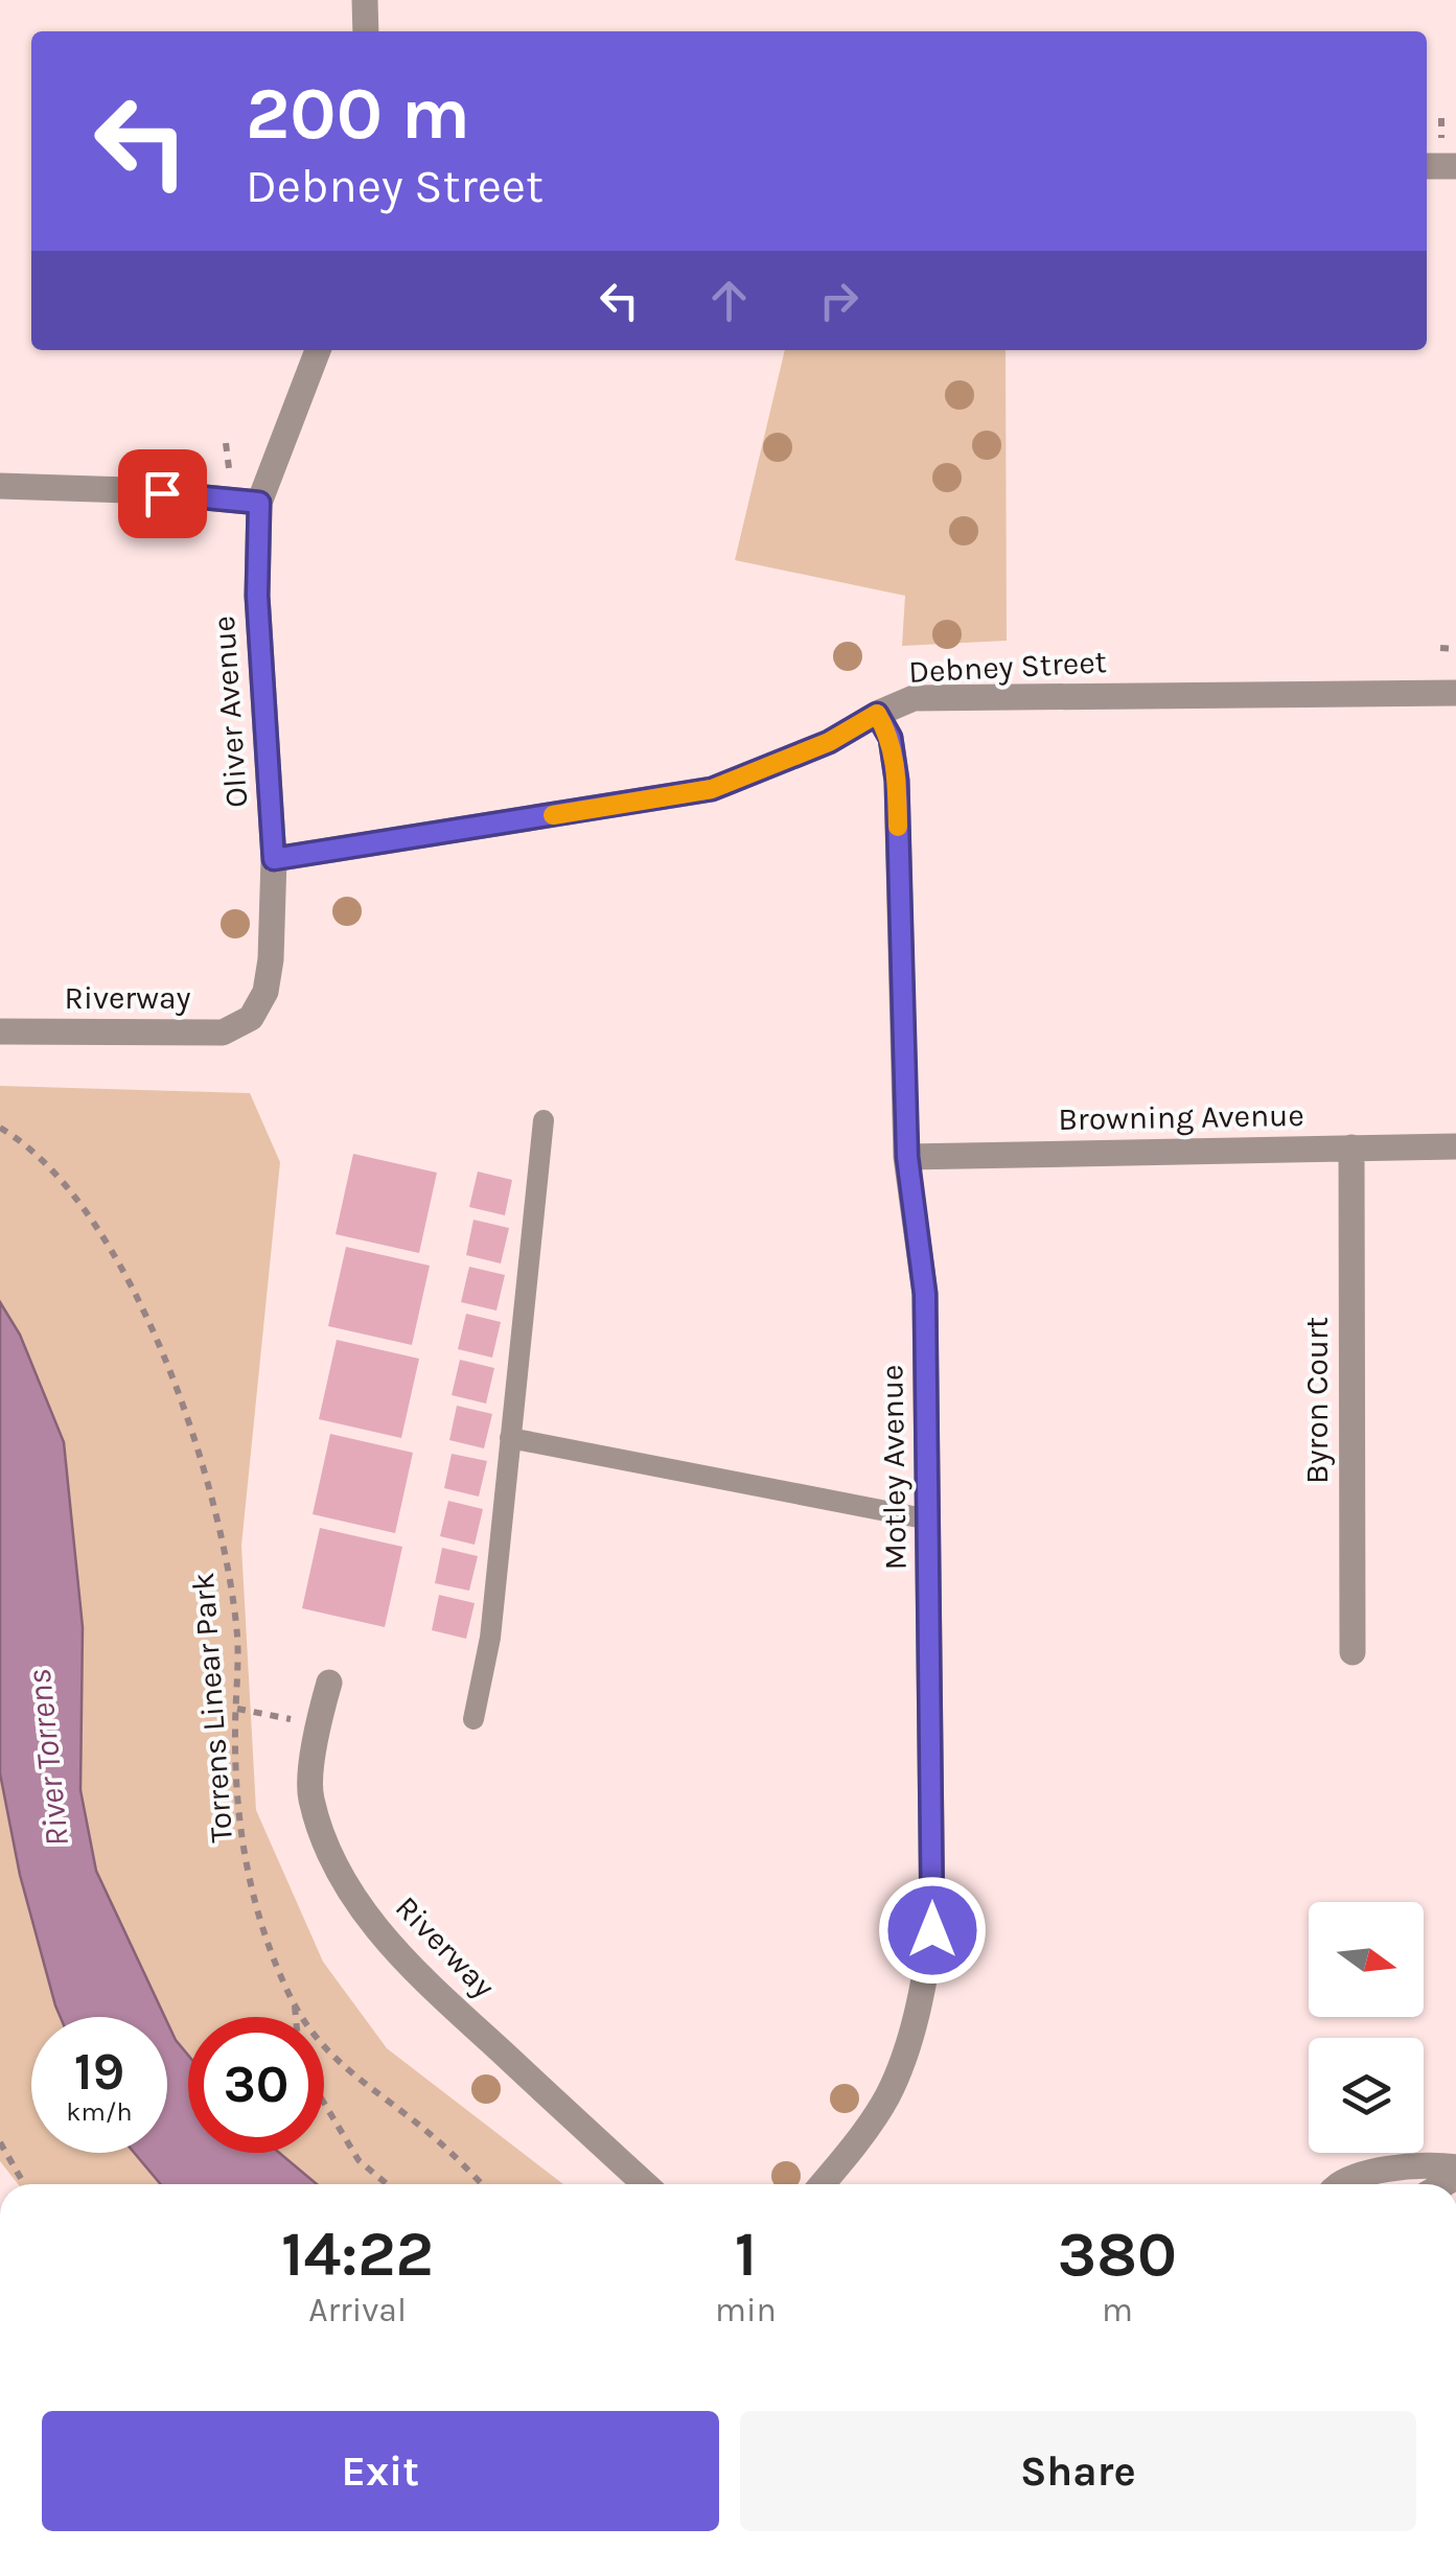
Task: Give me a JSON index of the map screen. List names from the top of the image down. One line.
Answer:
{"streets":{"street":["Debney Street","Oliver Avenue","Riverway","Browning Avenue","Byron Court","Motley Avenue"],"path":["Torrens Linear Park"]},"crossings":[["Debney Street","Oliver Avenue"],["Debney Street","Motley Avenue"],["Oliver Avenue","Riverway"],["Browning Avenue","Byron Court"],["Browning Avenue","Motley Avenue"]],"water":["River Torrens"],"north":"right","page":{"turn":["200 m","Debney Street"],"speed":"19 km/h","limit":"30","eta":["14:22","Arrival","1","min","380","m"],"buttons":["Exit","Share"]}}
